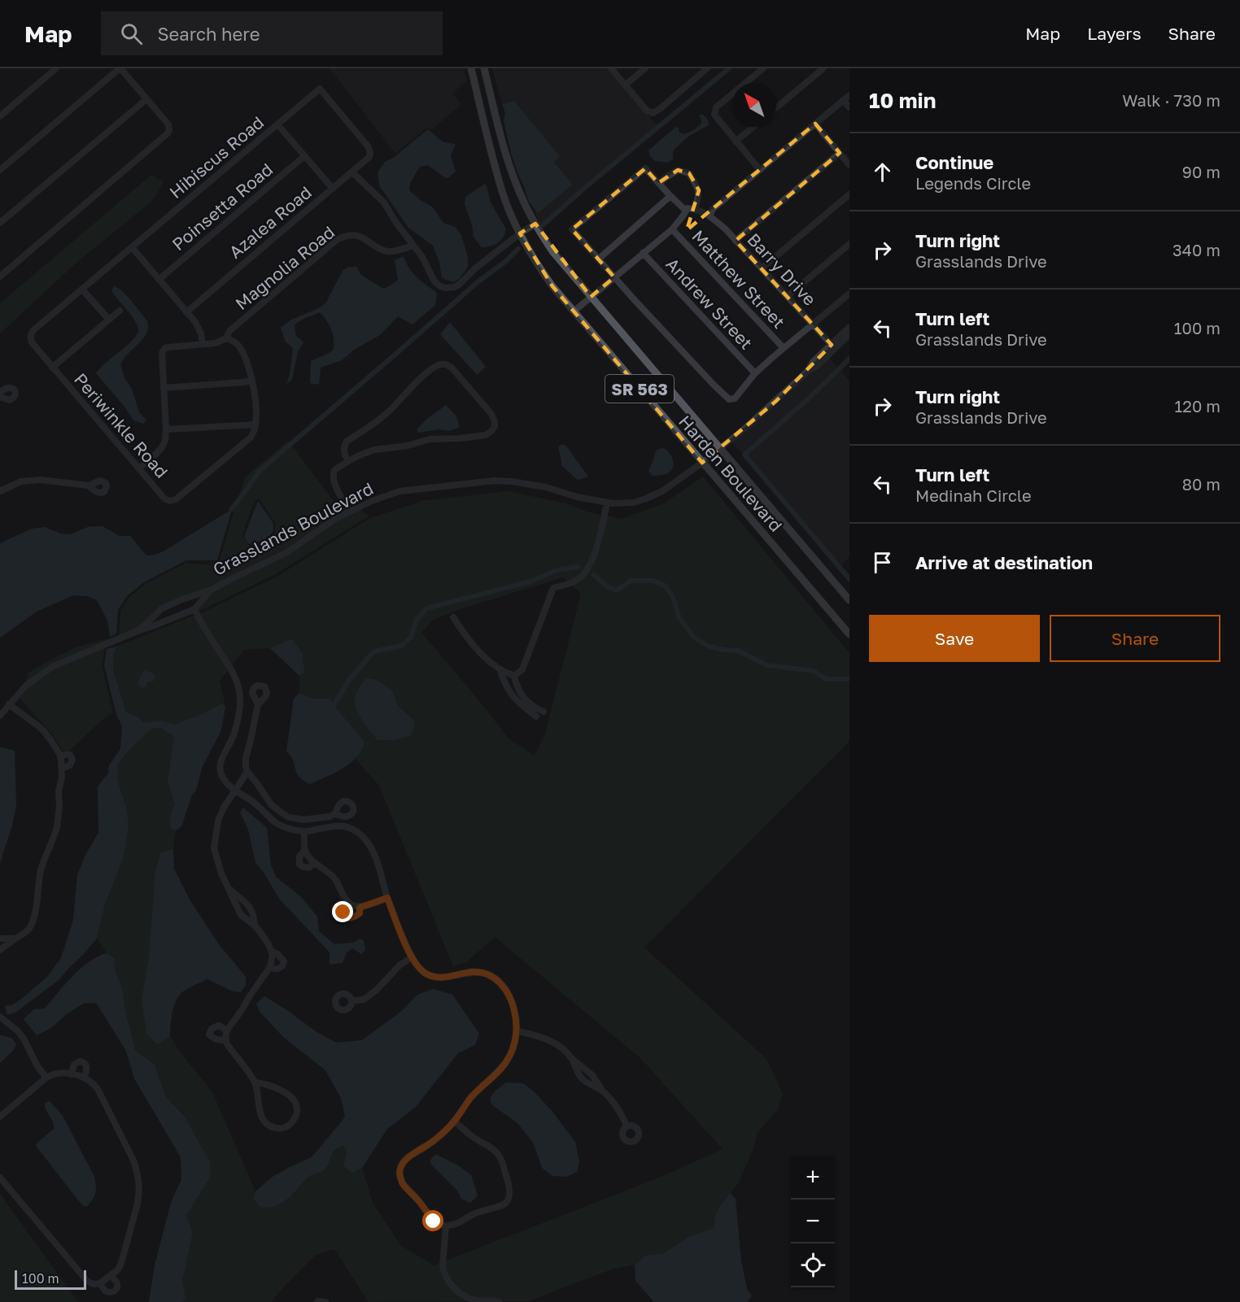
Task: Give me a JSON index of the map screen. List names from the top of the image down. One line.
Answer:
{"streets":{"main road":["SR 563","Harden Boulevard"],"street":["Hibiscus Road","Poinsetta Road","Azalea Road","Magnolia Road","Barry Drive","Matthew Street","Andrew Street","Periwinkle Road","Grasslands Boulevard"]},"crossings":[["Hibiscus Road","Azalea Road"],["Harden Boulevard","Grasslands Boulevard"]],"scale_bar":"100 m","north":"top left","page":{"header":"Map","search":"Search here","nav":["Map","Layers","Share"],"heading":["10 min","Walk · 730 m"],"list":[["Continue","Legends Circle","90 m"],["Turn right","Grasslands Drive","340 m"],["Turn left","Grasslands Drive","100 m"],["Turn right","Grasslands Drive","120 m"],["Turn left","Medinah Circle","80 m"],"Arrive at destination"],"buttons":["Save","Share"],"map_buttons":["+","−"],"scale":"100 m"}}
